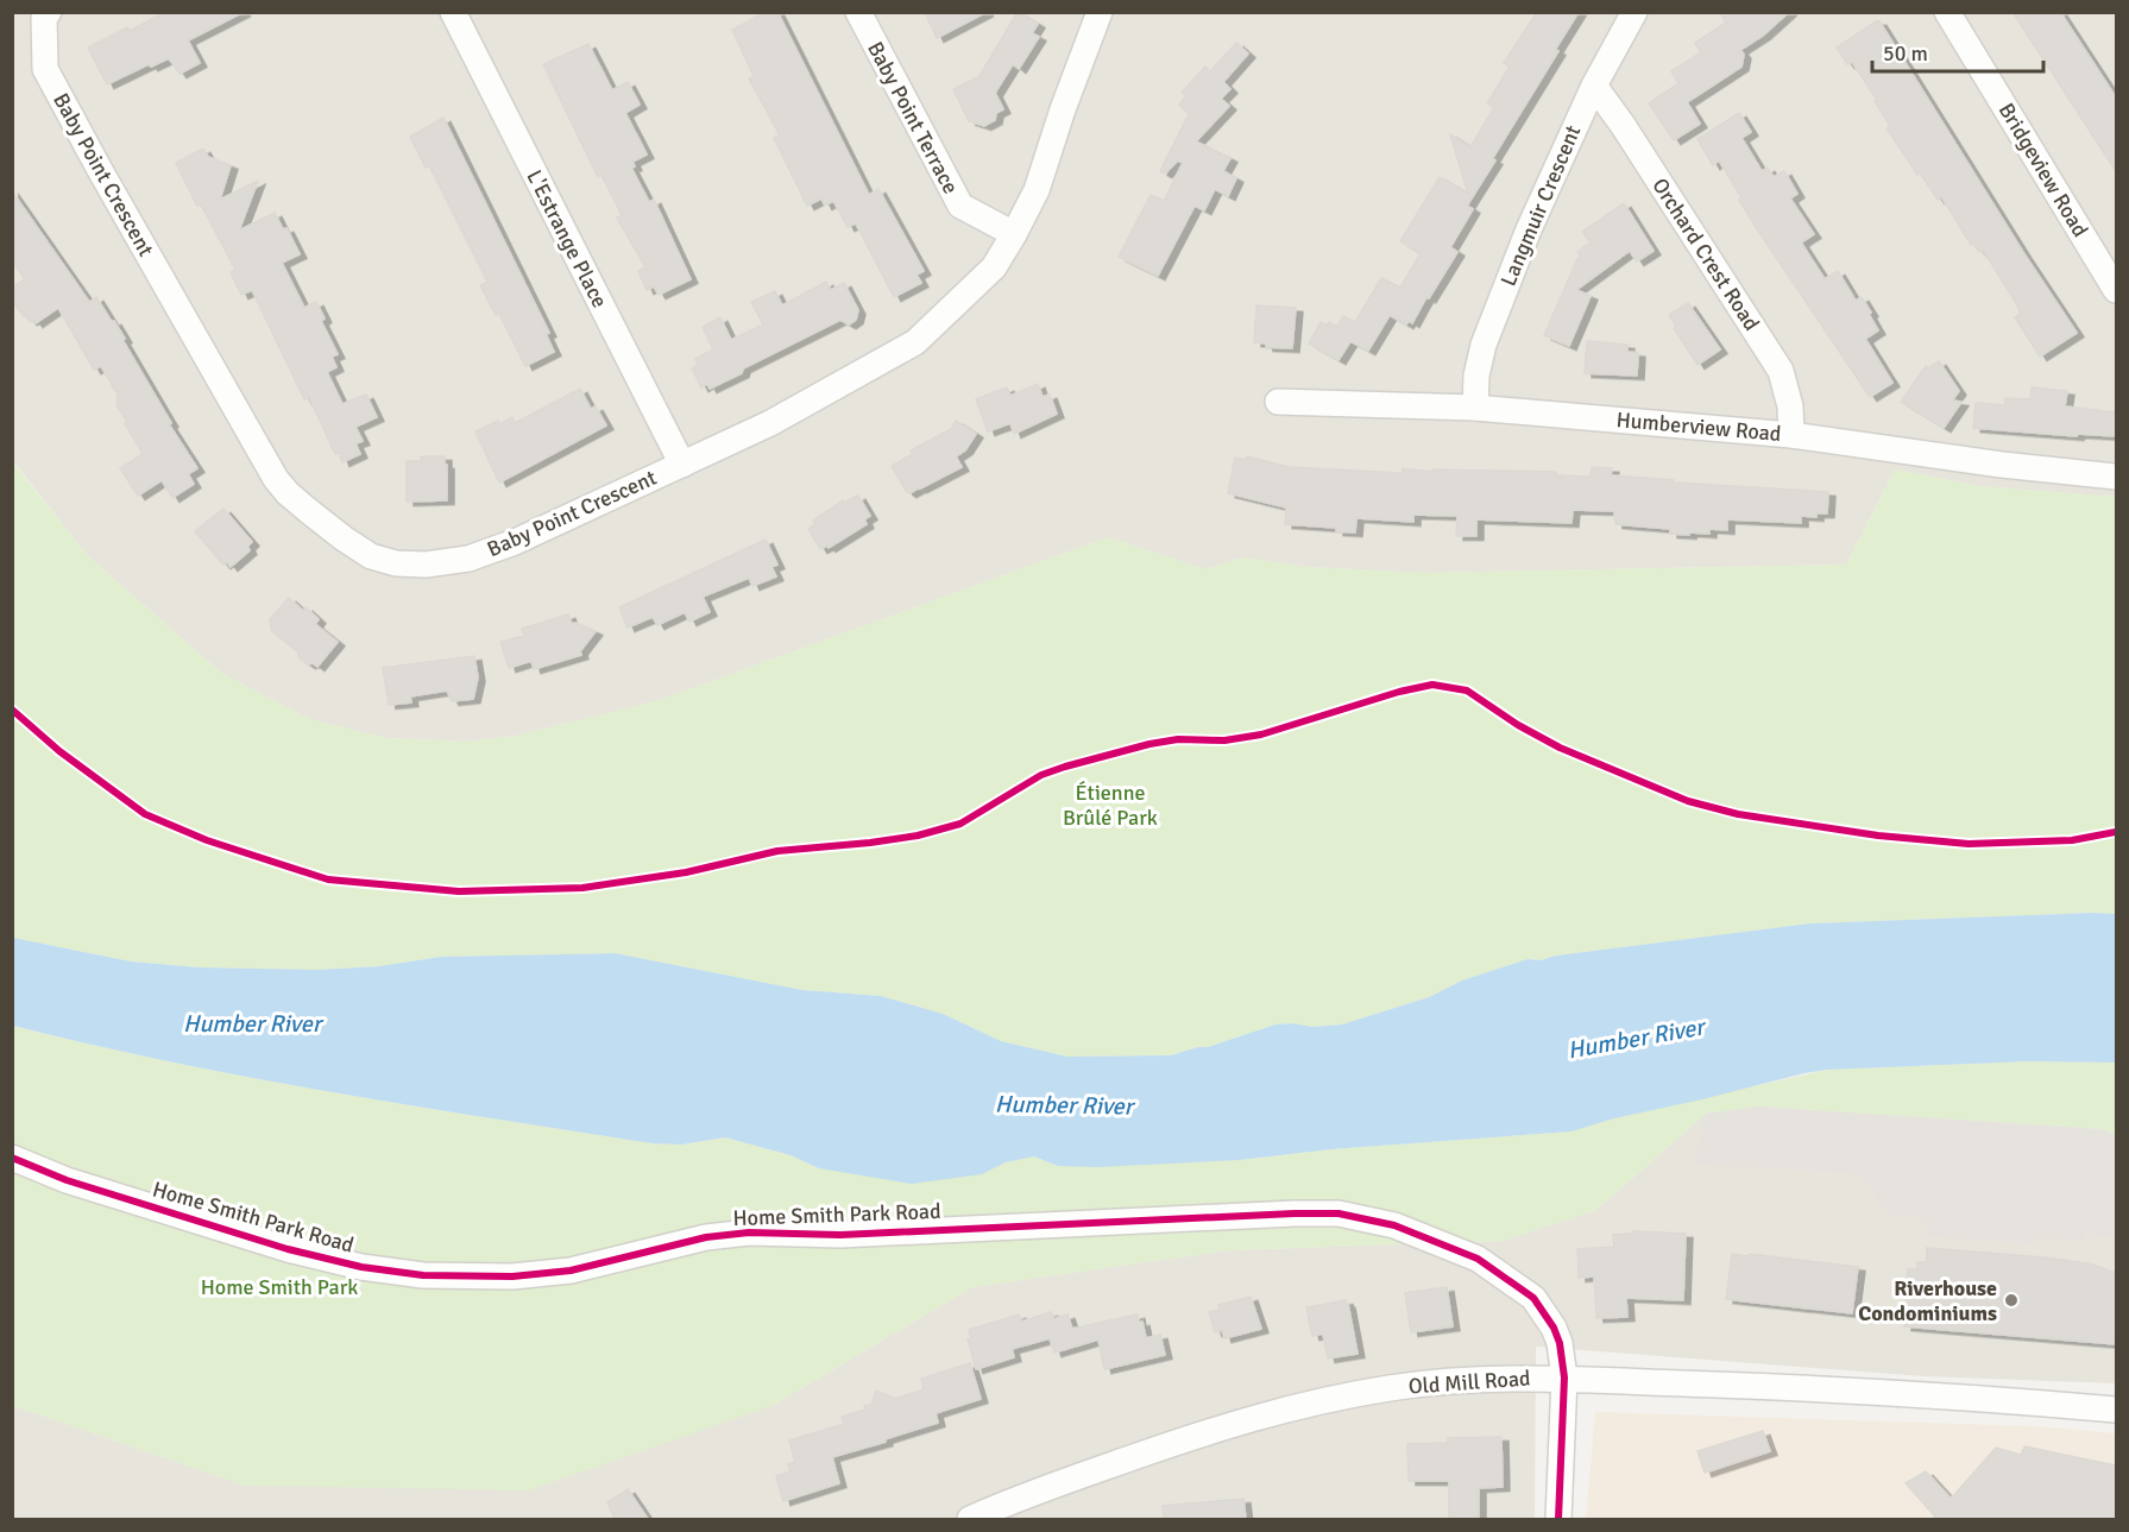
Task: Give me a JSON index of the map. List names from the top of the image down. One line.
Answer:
{"streets":{"street":["Baby Point Terrace","Bridgeview Road","Baby Point Crescent","Langmuir Crescent","L'Estrange Place","Orchard Crest Road","Humberview Road","Home Smith Park Road","Old Mill Road"]},"crossings":[["Baby Point Terrace","Baby Point Crescent"],["Baby Point Crescent","L'Estrange Place"],["Langmuir Crescent","Orchard Crest Road"],["Langmuir Crescent","Humberview Road"],["Orchard Crest Road","Humberview Road"],["Home Smith Park Road","Old Mill Road"]],"water":["Humber River"],"parks":["Étienne Brûlé Park","Home Smith Park"],"places":["Riverhouse Condominiums"],"scale_bar":"50 m"}
